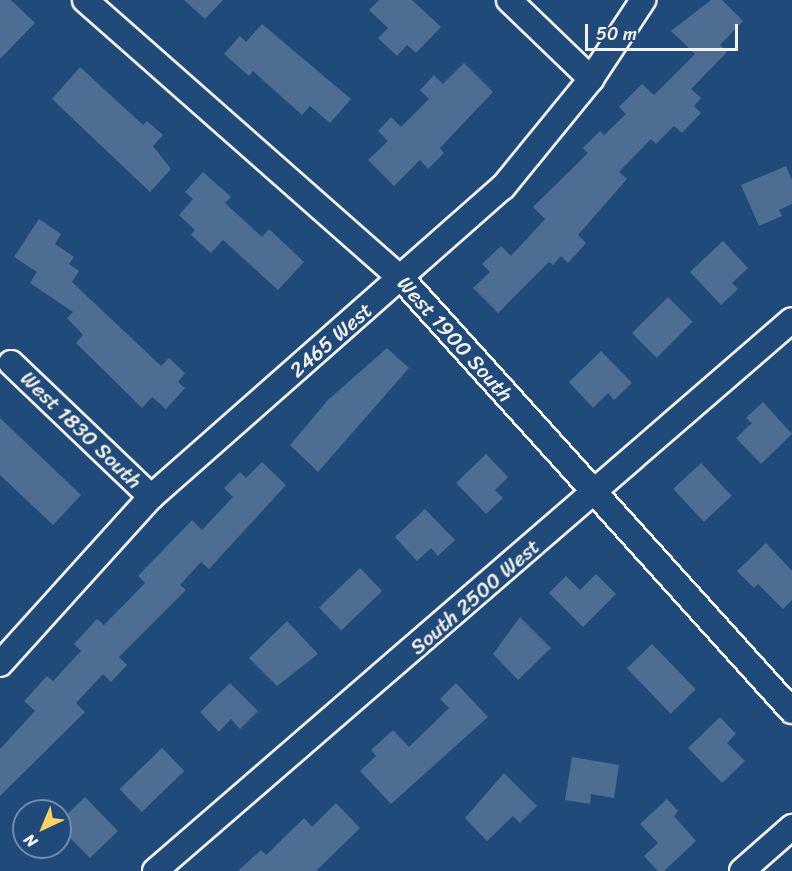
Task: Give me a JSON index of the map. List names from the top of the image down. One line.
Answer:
{"streets":{"street":["West 1900 South","2465 West","West 1830 South","South 2500 West"]},"crossings":[["West 1900 South","2465 West"],["West 1900 South","South 2500 West"],["2465 West","West 1830 South"]],"scale_bar":"50 m","north":"bottom left"}
